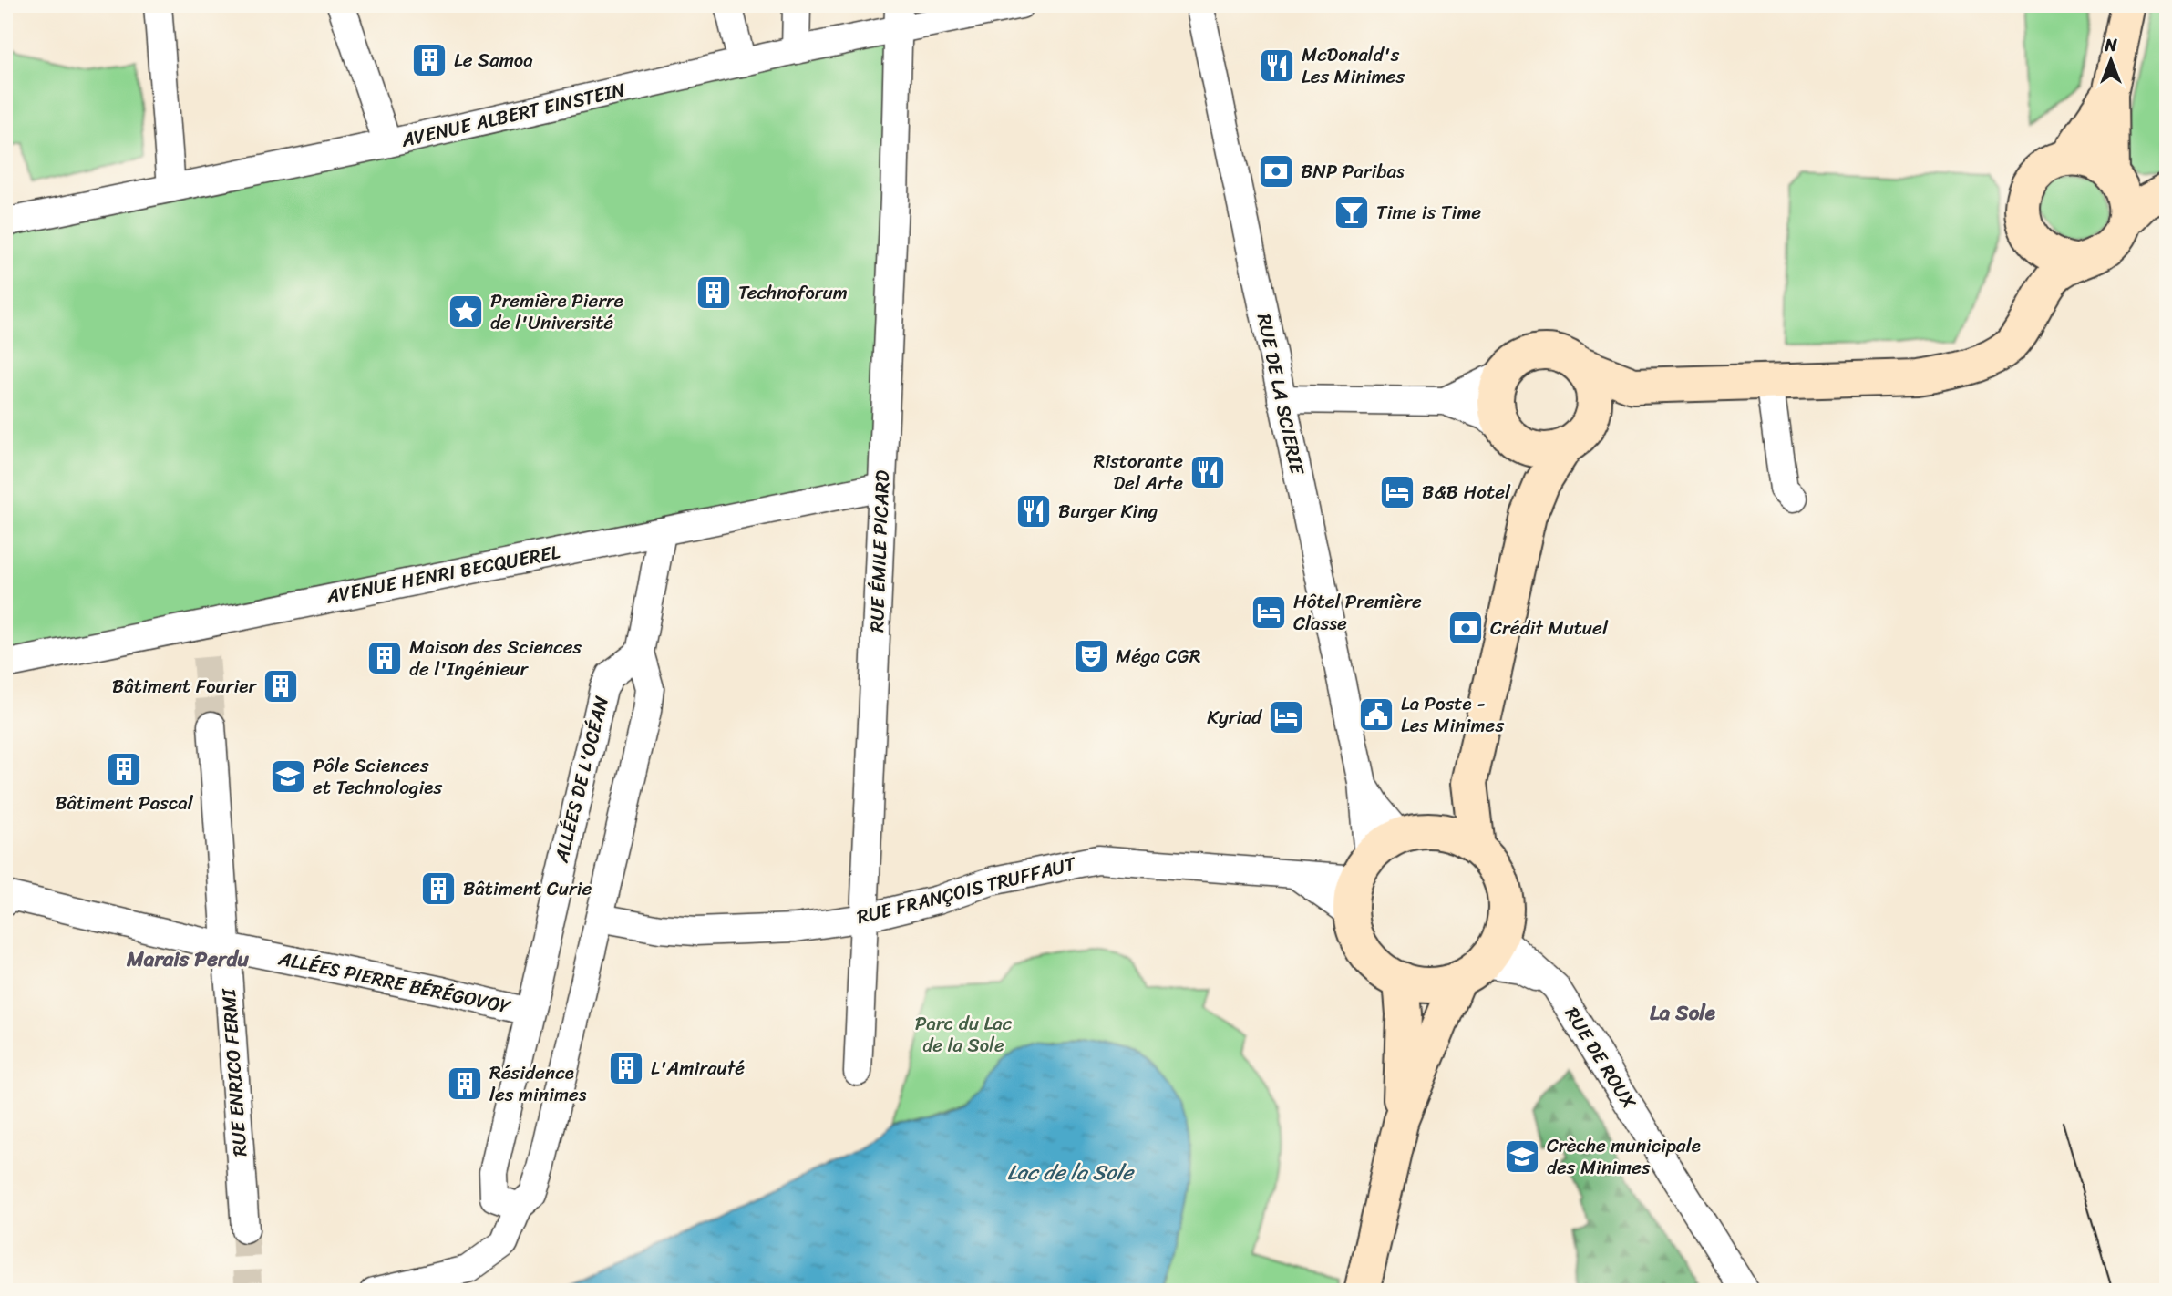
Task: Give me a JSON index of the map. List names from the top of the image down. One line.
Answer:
{"streets":{"street":["AVENUE ALBERT EINSTEIN","RUE DE LA SCIERIE","RUE ÉMILE PICARD","AVENUE HENRI BECQUEREL","ALLÉES DE L'OCÉAN","RUE FRANÇOIS TRUFFAUT","ALLÉES PIERRE BÉRÉGOVOY","RUE DE ROUX","RUE ENRICO FERMI"]},"crossings":[["AVENUE ALBERT EINSTEIN","RUE ÉMILE PICARD"],["RUE DE LA SCIERIE","RUE FRANÇOIS TRUFFAUT"],["RUE DE LA SCIERIE","RUE DE ROUX"],["RUE ÉMILE PICARD","AVENUE HENRI BECQUEREL"],["RUE ÉMILE PICARD","RUE FRANÇOIS TRUFFAUT"],["ALLÉES DE L'OCÉAN","ALLÉES PIERRE BÉRÉGOVOY"],["RUE FRANÇOIS TRUFFAUT","RUE DE ROUX"],["ALLÉES PIERRE BÉRÉGOVOY","RUE ENRICO FERMI"]],"districts":["Marais Perdu","La Sole"],"water":["Lac de la Sole"],"parks":["Parc du Lac de la Sole"],"places":{"building":["Le Samoa","Technoforum","Maison des Sciences de l'Ingénieur","Bâtiment Fourier","Bâtiment Pascal","Bâtiment Curie","L'Amirauté","Résidence les minimes"],"restaurant":["McDonald's Les Minimes","Ristorante Del Arte","Burger King"],"bank":["BNP Paribas","Crédit Mutuel"],"bar":["Time is Time"],"place":["Première Pierre de l'Université"],"hotel":["B&B Hotel","Hôtel Première Classe","Kyriad"],"theatre":["Méga CGR"],"public building":["La Poste - Les Minimes"],"school or university":["Pôle Sciences et Technologies","Crèche municipale des Minimes"]},"north":"top"}
